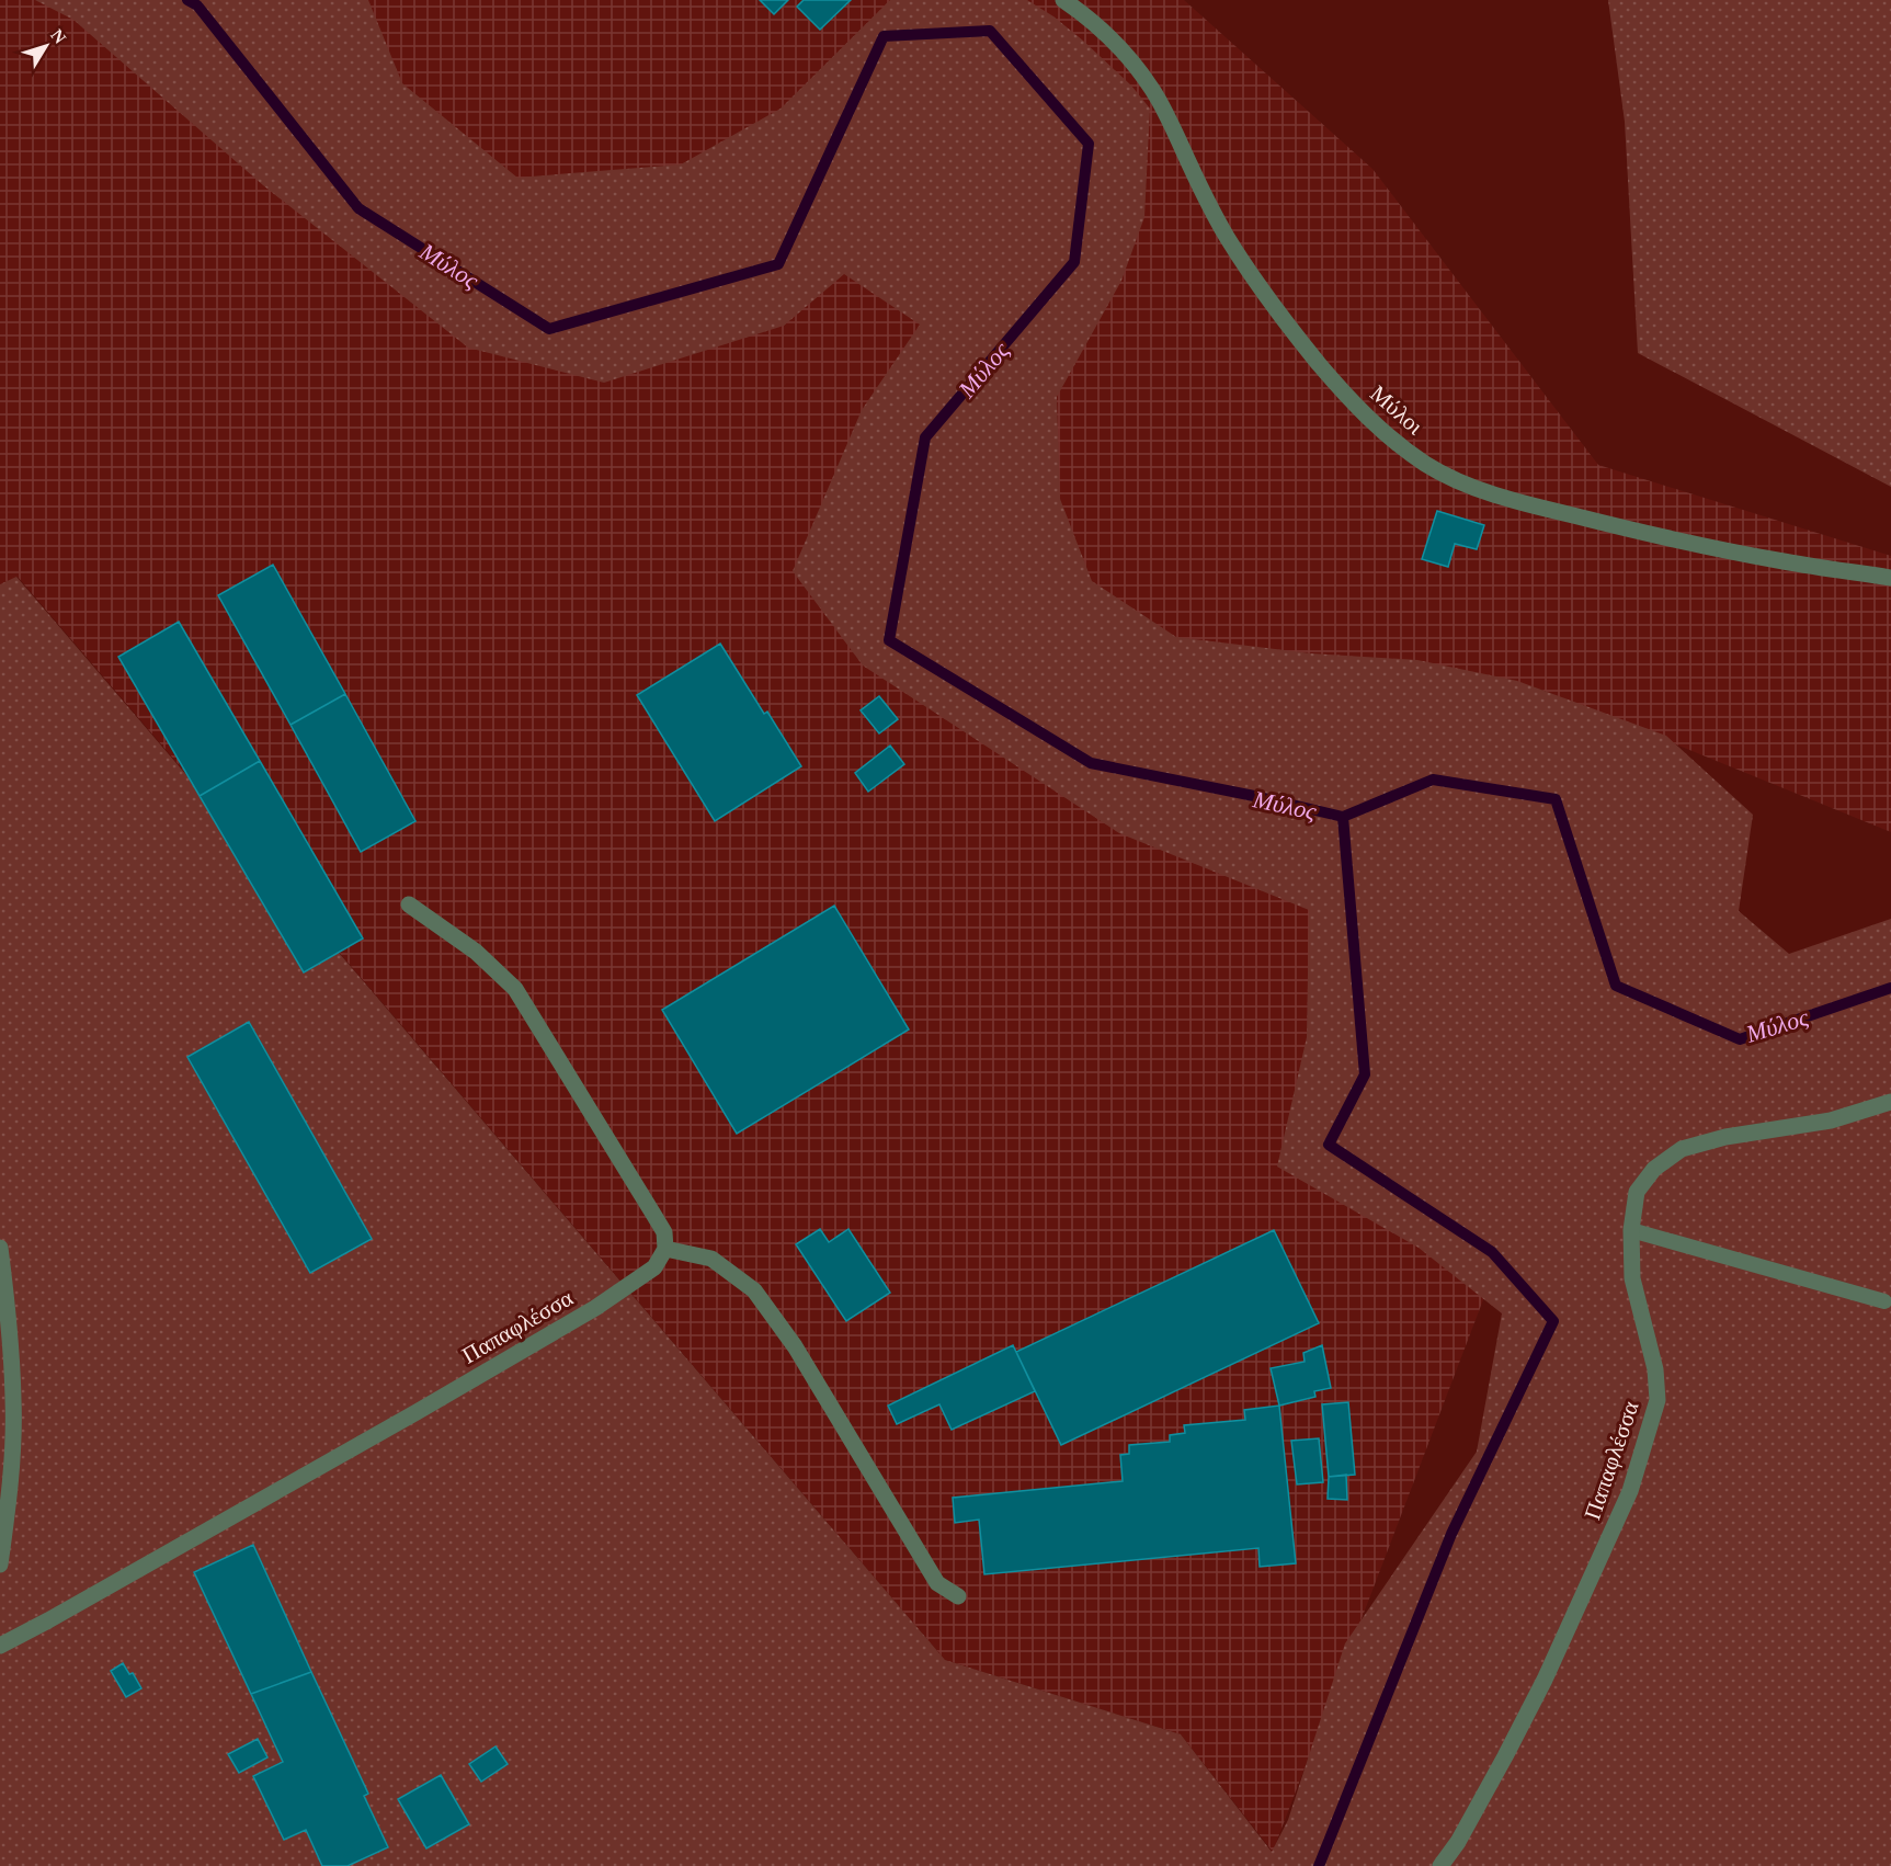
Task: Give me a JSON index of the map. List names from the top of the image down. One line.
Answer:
{"streets":{"street":["Μύλοι","Παπαφλέσσα"]},"water":["Μύλος"],"north":"top right"}
